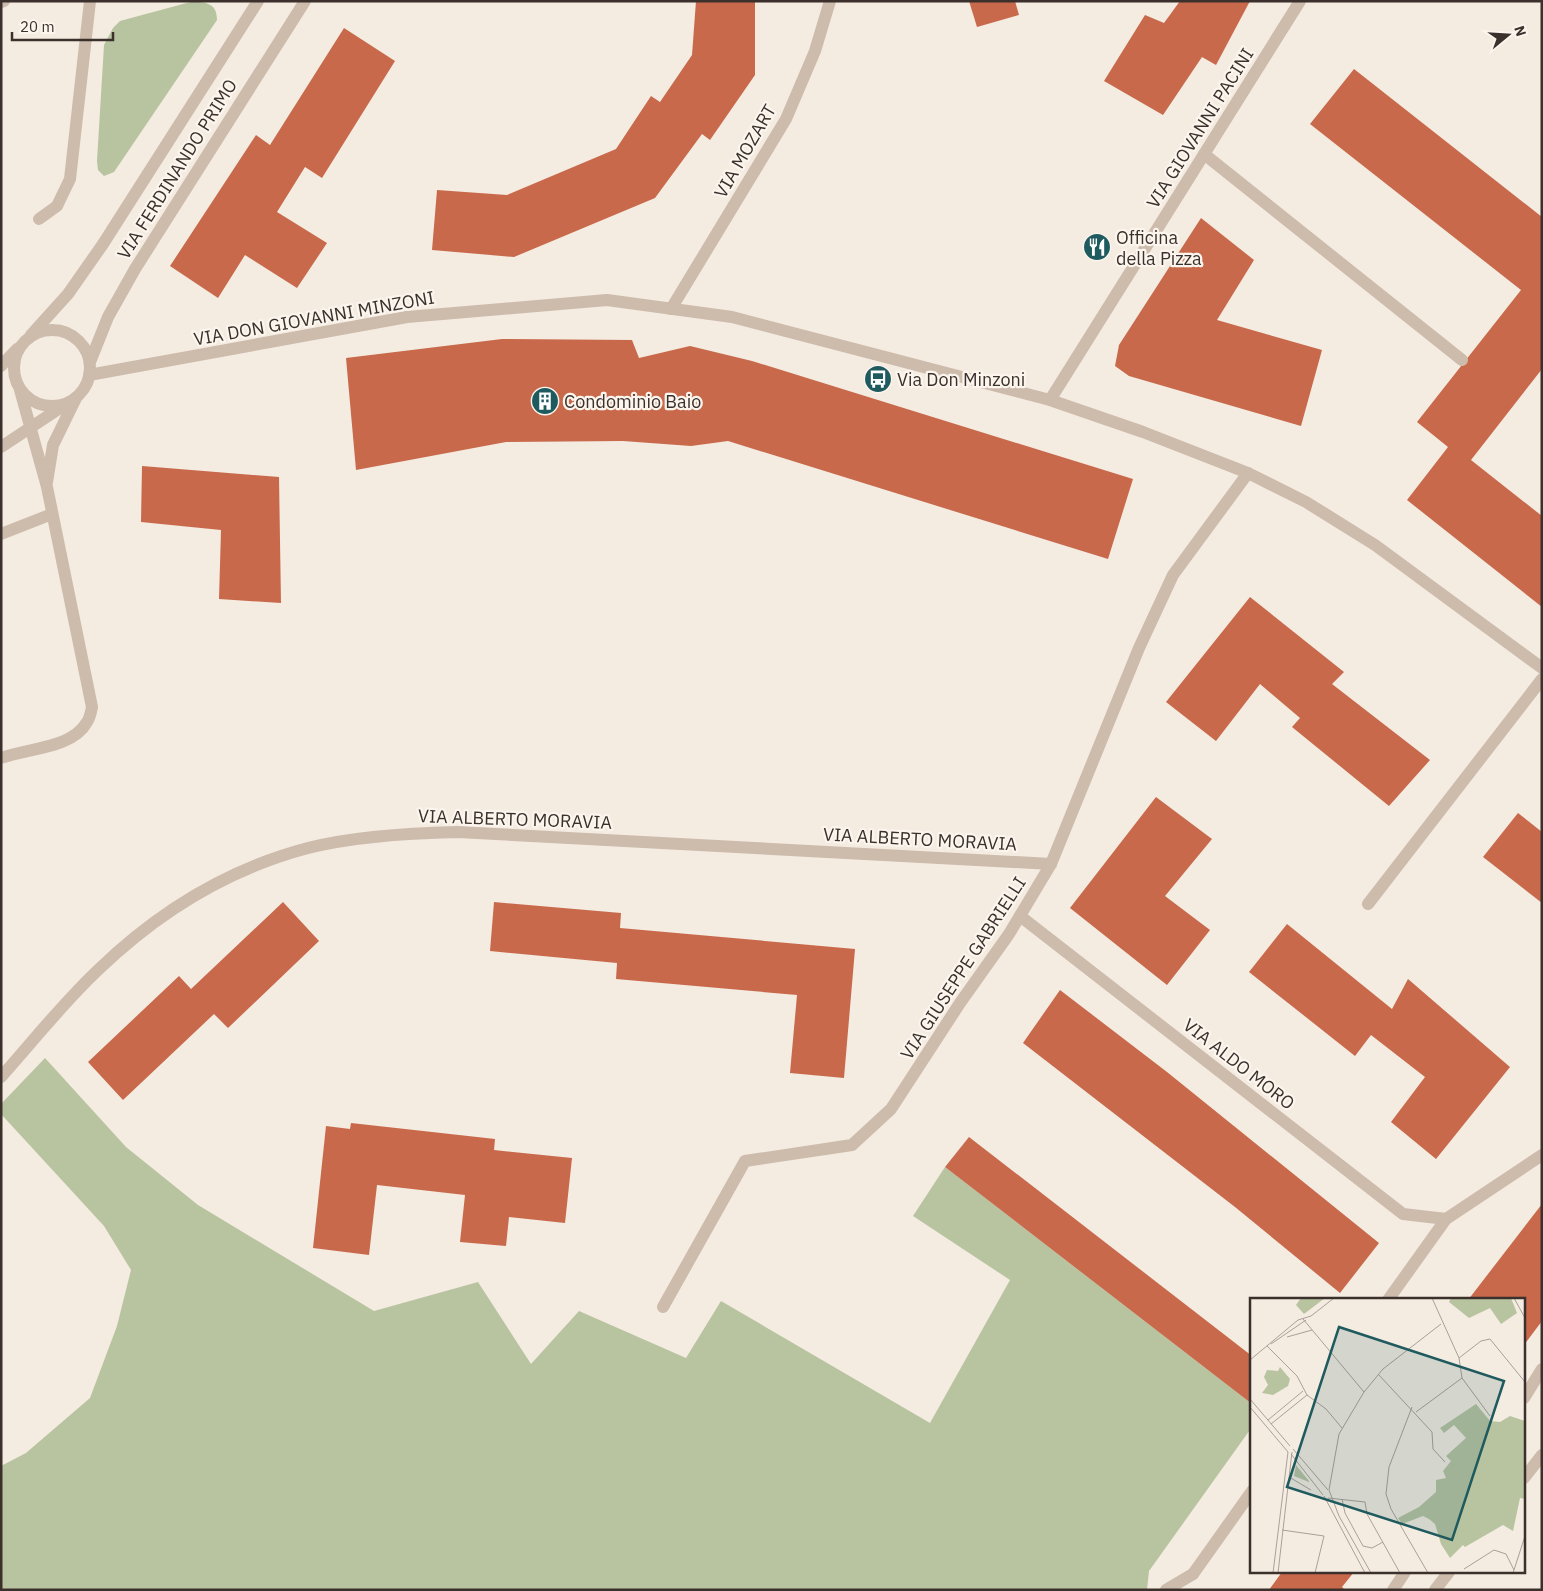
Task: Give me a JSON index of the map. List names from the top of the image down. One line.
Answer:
{"streets":{"street":["VIA GIOVANNI PACINI","VIA MOZART","VIA FERDINANDO PRIMO","VIA DON GIOVANNI MINZONI","VIA ALBERTO MORAVIA","VIA GIUSEPPE GABRIELLI","VIA ALDO MORO"]},"crossings":[["VIA GIOVANNI PACINI","VIA DON GIOVANNI MINZONI"],["VIA MOZART","VIA DON GIOVANNI MINZONI"],["VIA FERDINANDO PRIMO","VIA DON GIOVANNI MINZONI"],["VIA DON GIOVANNI MINZONI","VIA GIUSEPPE GABRIELLI"],["VIA ALBERTO MORAVIA","VIA GIUSEPPE GABRIELLI"],["VIA GIUSEPPE GABRIELLI","VIA ALDO MORO"]],"places":{"restaurant":["Officina della Pizza"],"bus stop":["Via Don Minzoni"],"building":["Condominio Baio"]},"scale_bar":"20 m","north":"right"}
